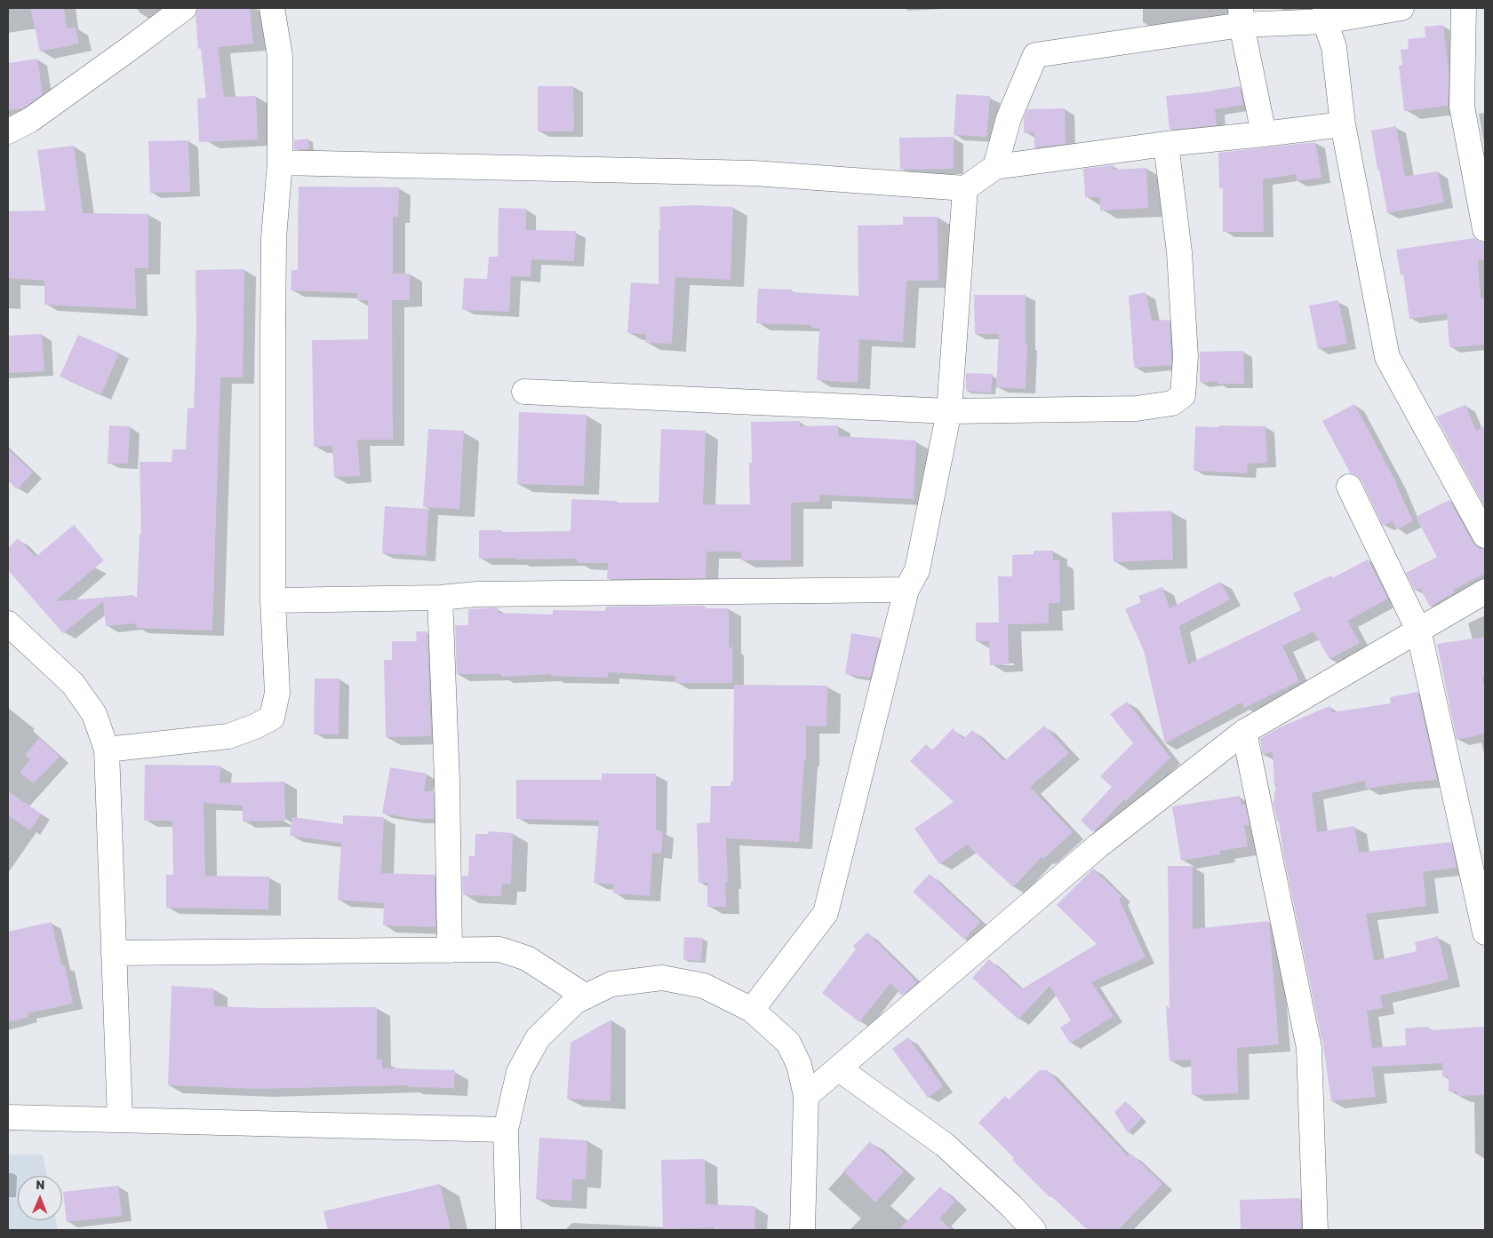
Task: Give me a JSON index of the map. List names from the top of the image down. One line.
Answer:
{"north":"top"}
